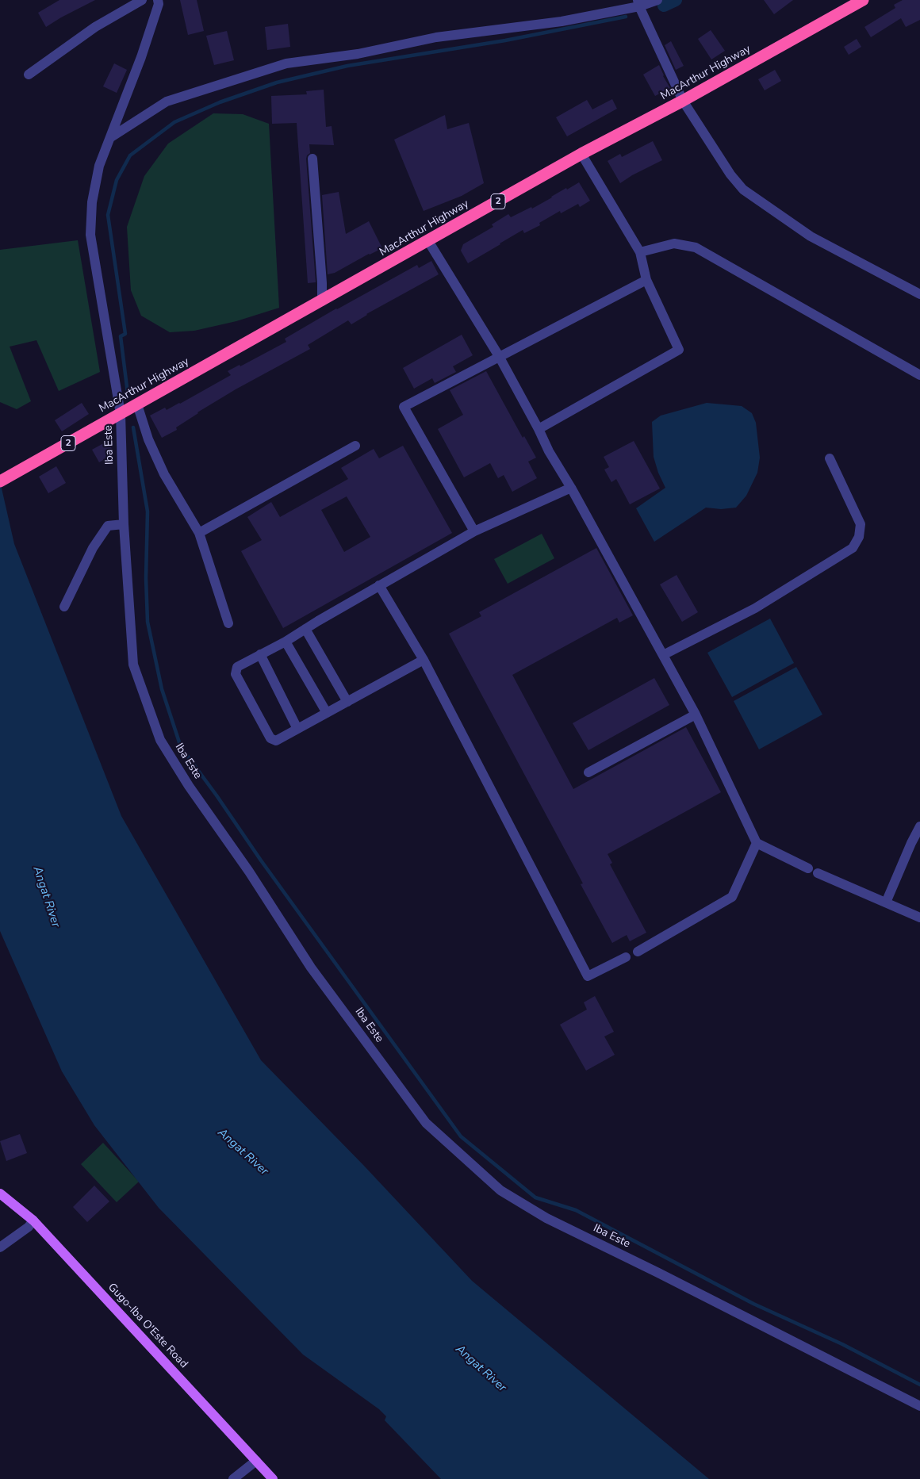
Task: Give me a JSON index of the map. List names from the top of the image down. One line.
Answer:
{"streets":{"highway":["MacArthur Highway","2"],"main road":["Gugo-Iba O'Este Road"],"street":["Iba Este"]},"crossings":[["MacArthur Highway","Iba Este"]],"water":["Angat River"]}
